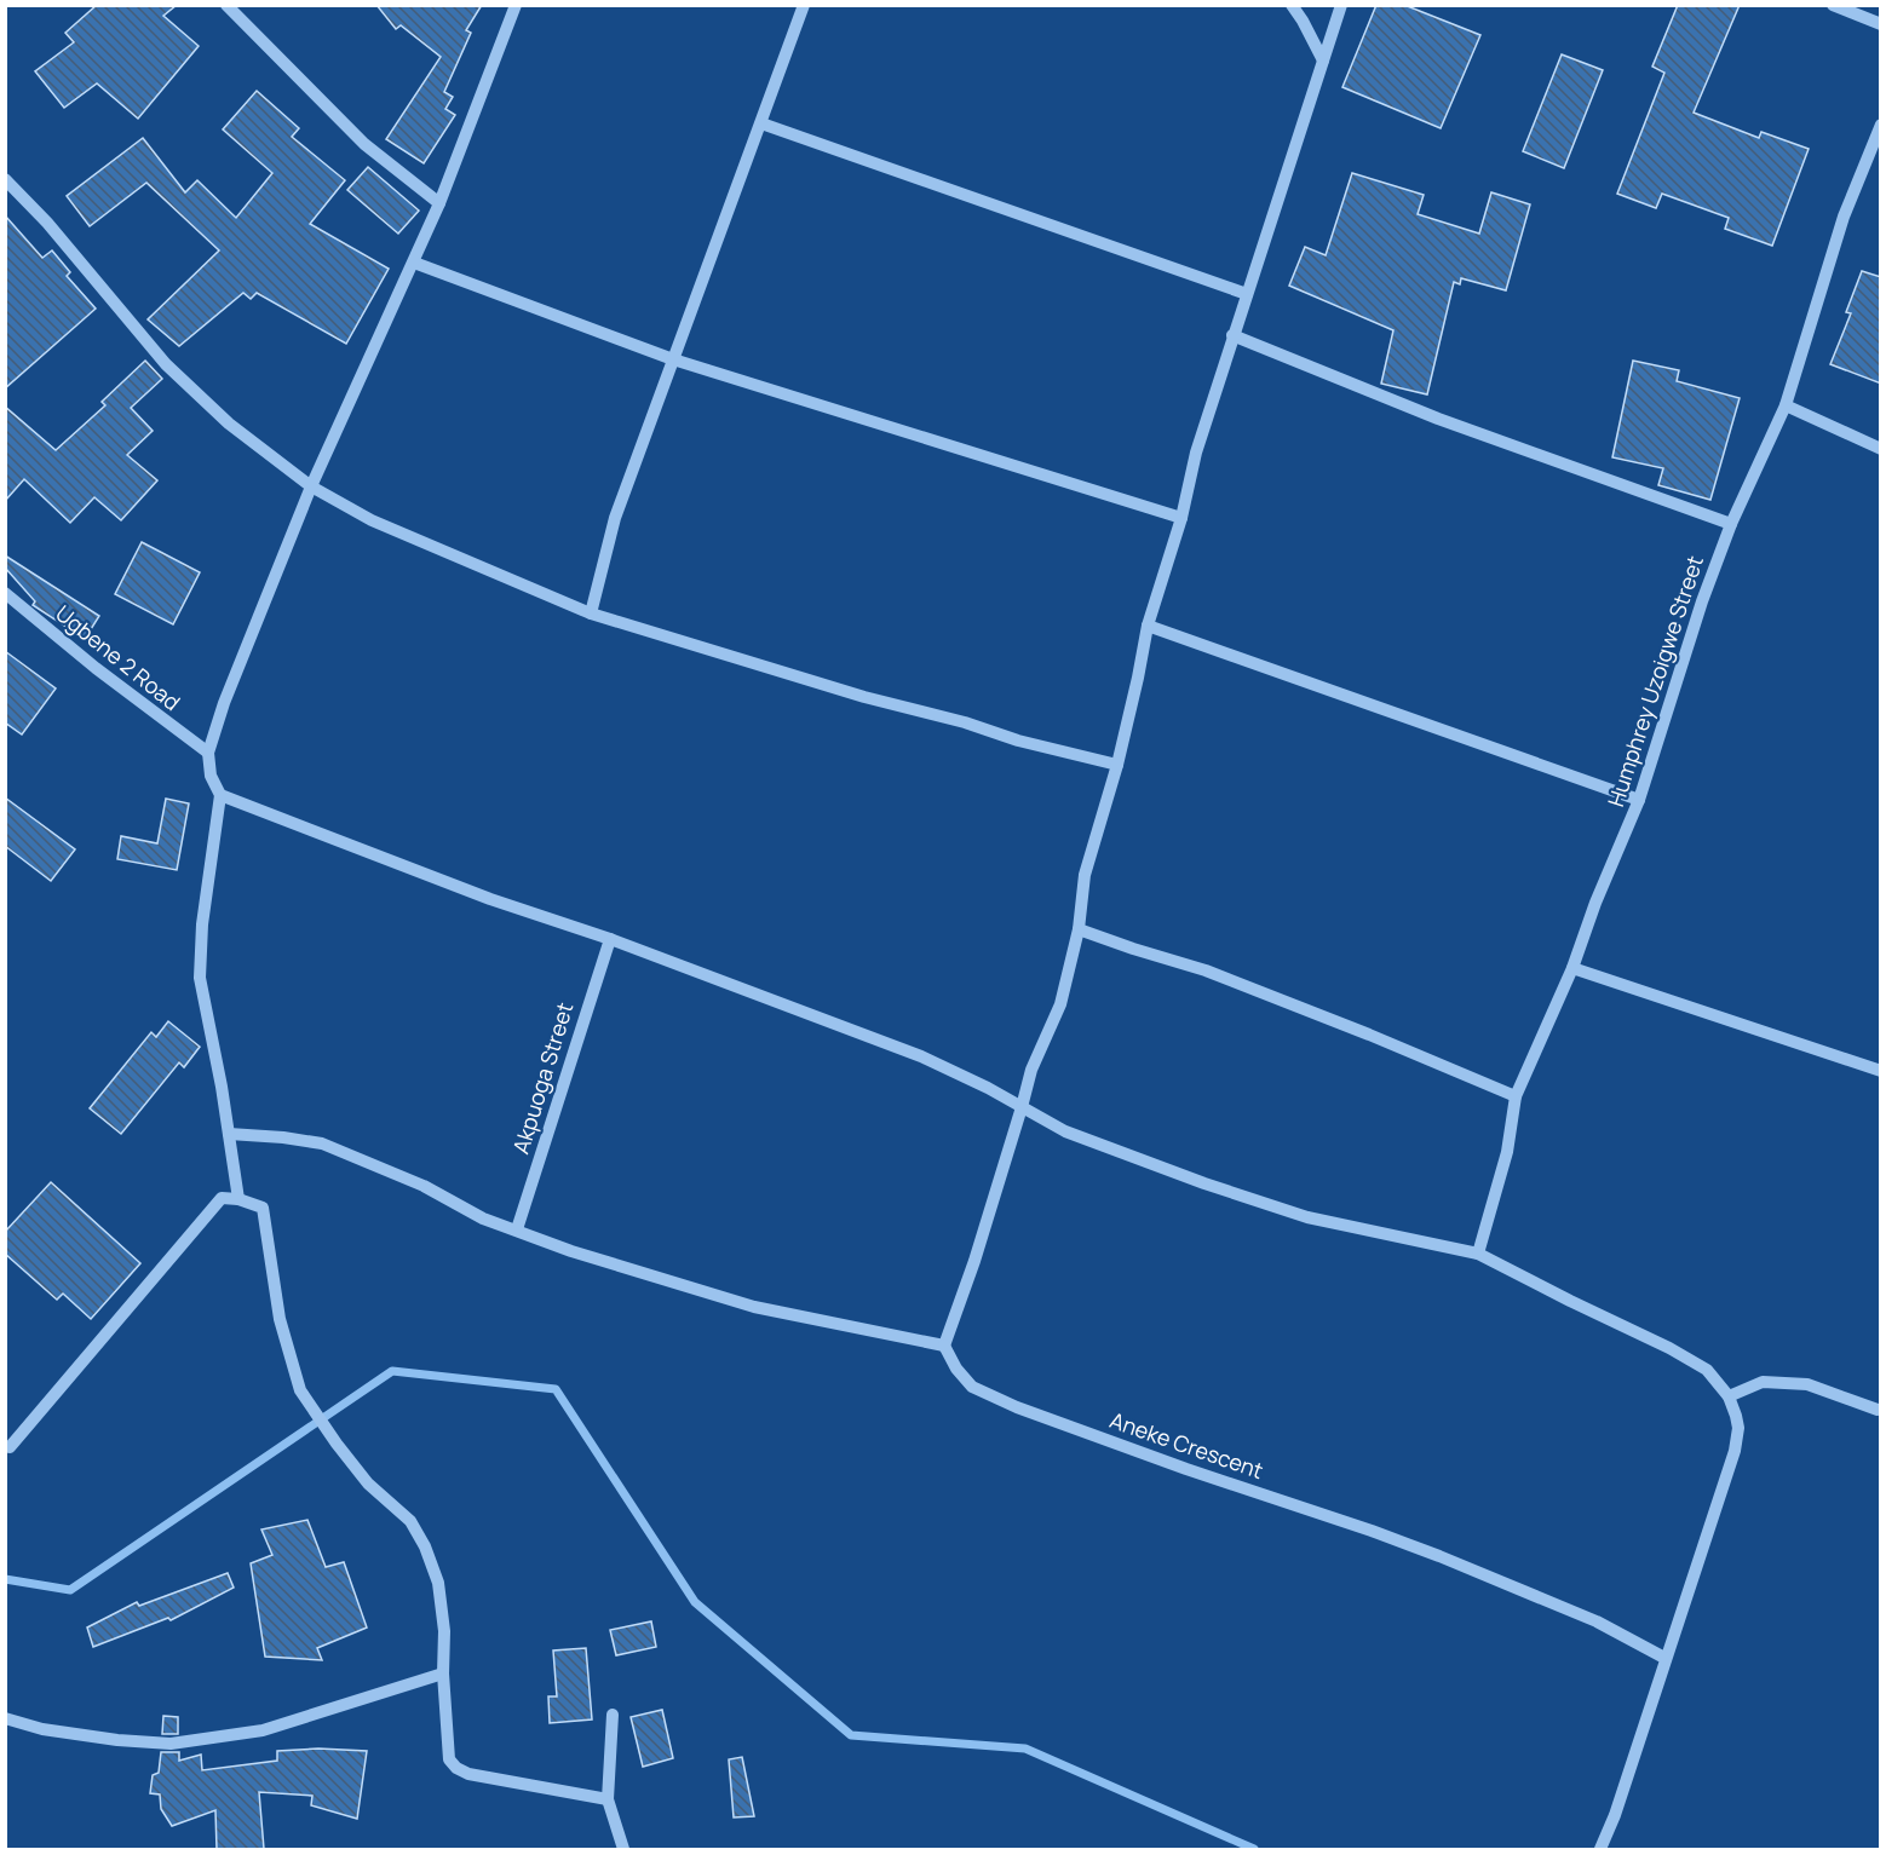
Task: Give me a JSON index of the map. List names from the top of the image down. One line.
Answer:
{"streets":{"street":["Ugbene 2 Road","Humphrey Uzoigwe Street","Akpuoga Street","Aneke Crescent"]}}
